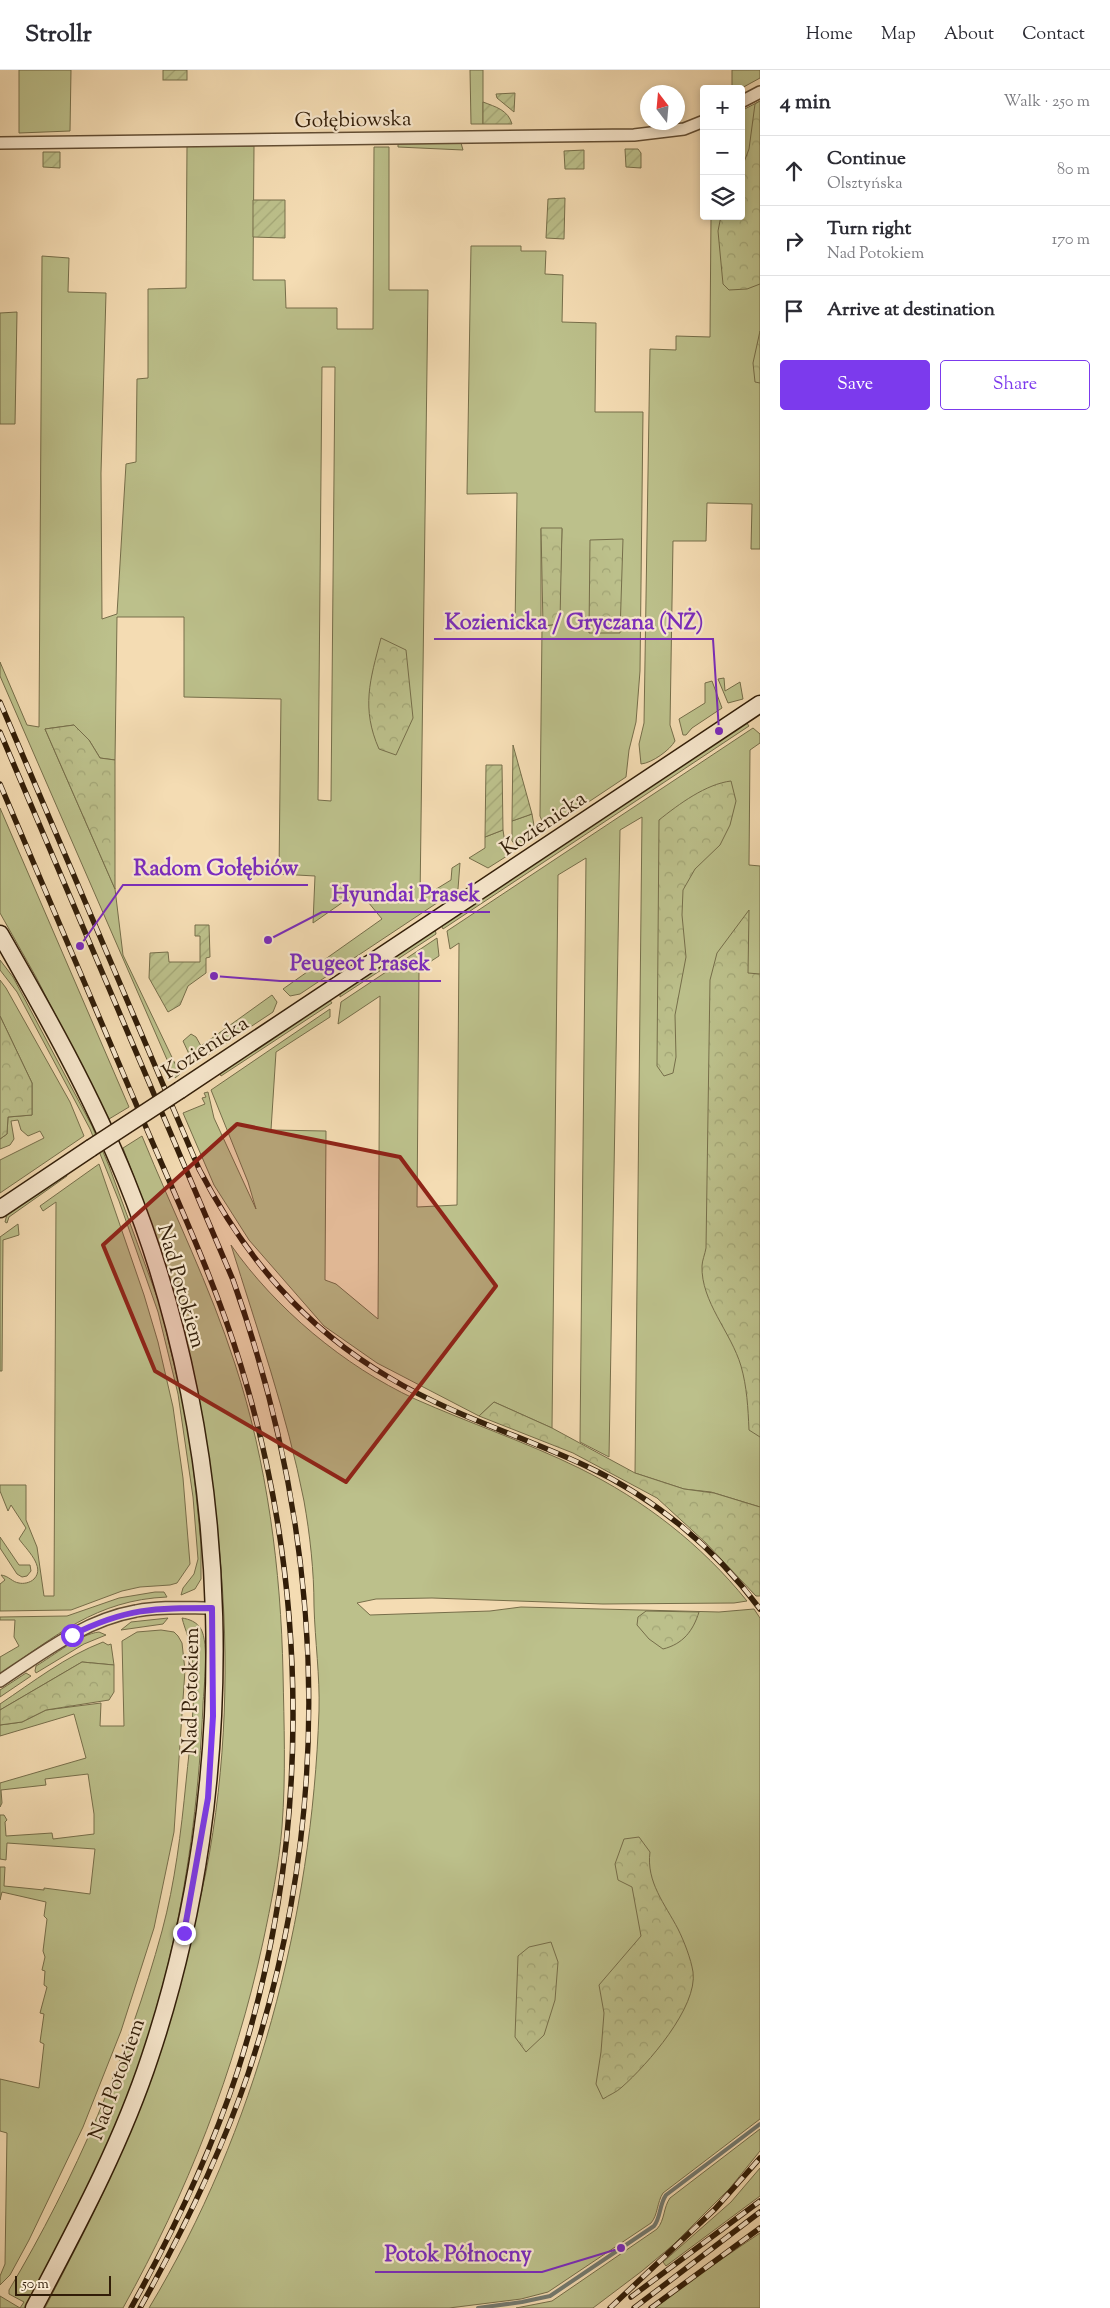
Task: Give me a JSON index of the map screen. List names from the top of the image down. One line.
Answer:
{"streets":{"main road":["Kozienicka","Nad Potokiem"],"street":["Gołębiowska"]},"places":["Kozienicka / Gryczana (NŻ)","Hyundai Prasek","Radom Gołębiów","Peugeot Prasek","Potok Północny"],"scale_bar":"50 m","north":"top","page":{"header":"Strollr","nav":["Home","Map","About","Contact"],"heading":["4 min","Walk · 250 m"],"map_buttons":["+","−"],"list":[["Continue","Olsztyńska","80 m"],["Turn right","Nad Potokiem","170 m"],"Arrive at destination"],"buttons":["Save","Share"],"scale":"50 m"}}
